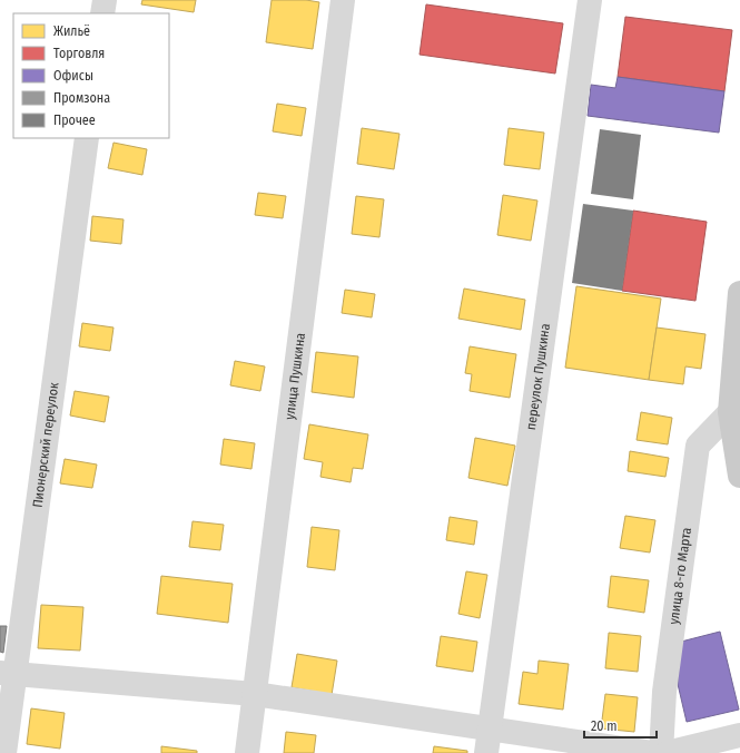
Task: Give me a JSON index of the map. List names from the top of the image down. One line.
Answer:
{"streets":{"lane":["улица Пушкина","переулок Пушкина","Пионерский переулок","улица 8-го Марта"]},"legend":["Жильё","Торговля","Офисы","Промзона","Прочее"],"scale_bar":"20 m"}
